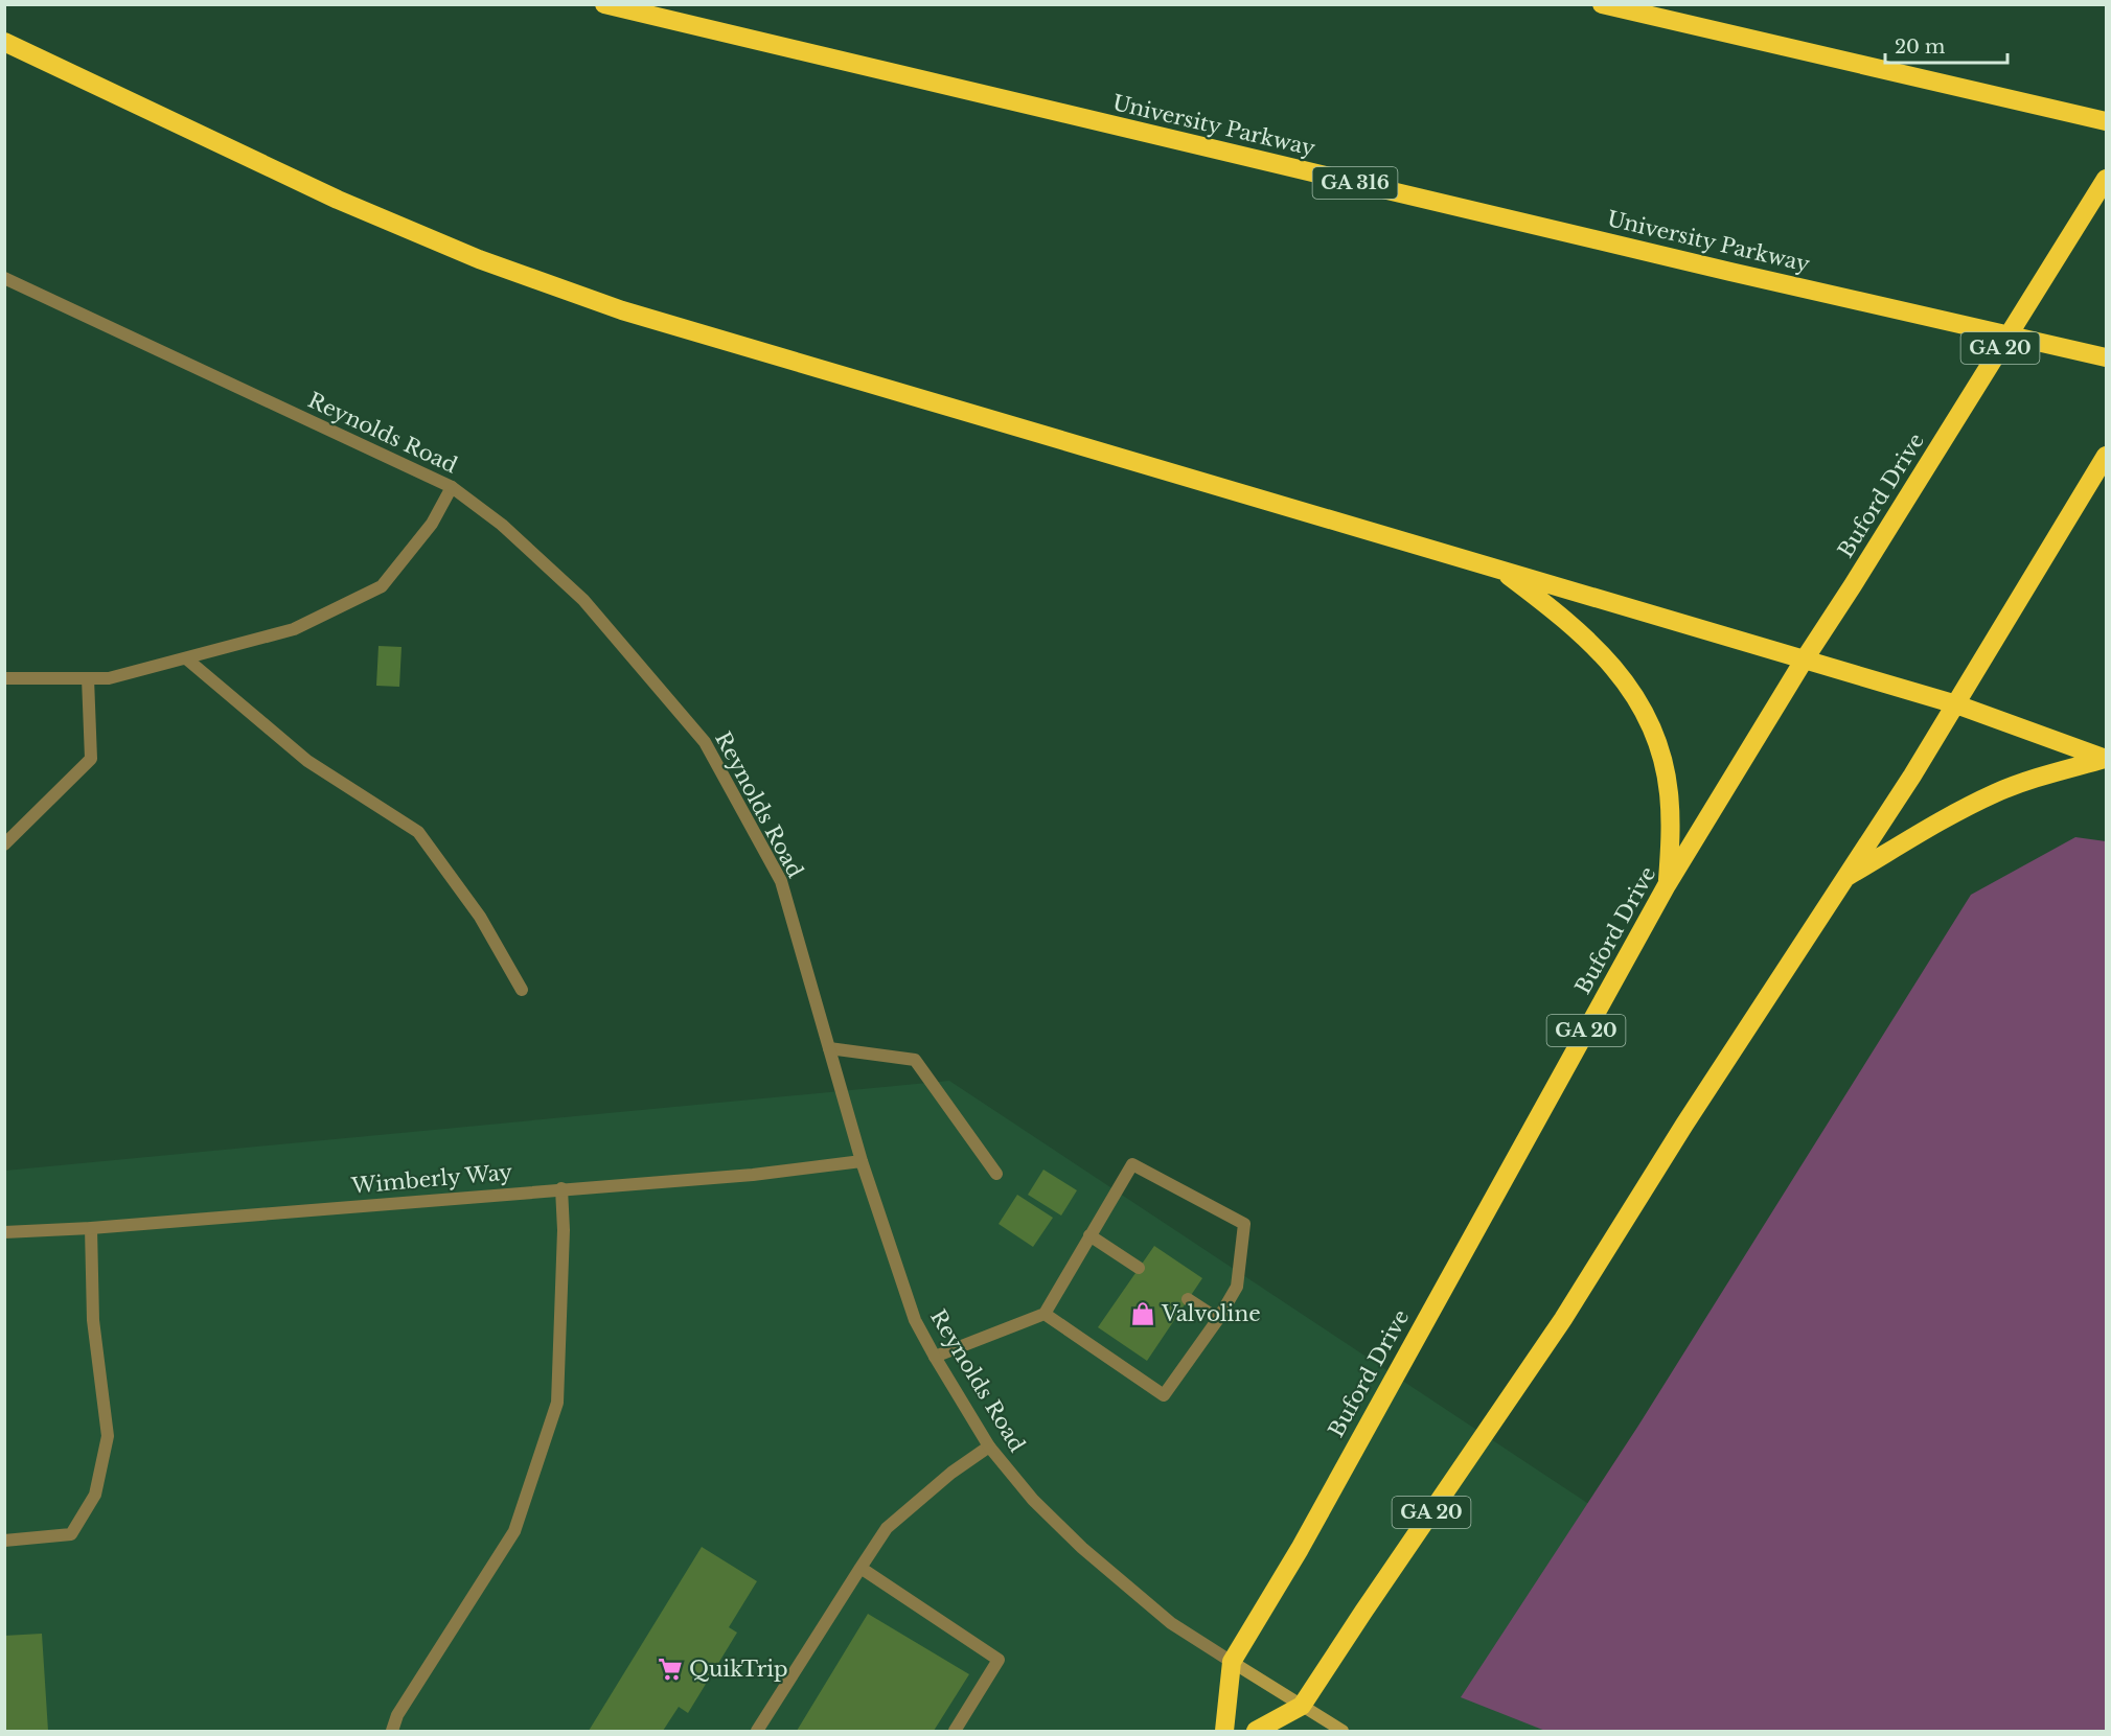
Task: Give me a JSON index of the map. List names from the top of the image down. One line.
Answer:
{"streets":{"highway":["University Parkway","GA 316","GA 20","Buford Drive"],"street":["Reynolds Road","Wimberly Way"]},"crossings":[["Reynolds Road","Buford Drive"],["Reynolds Road","Wimberly Way"]],"places":{"shop":["Valvoline"],"supermarket":["QuikTrip"]},"scale_bar":"20 m"}
